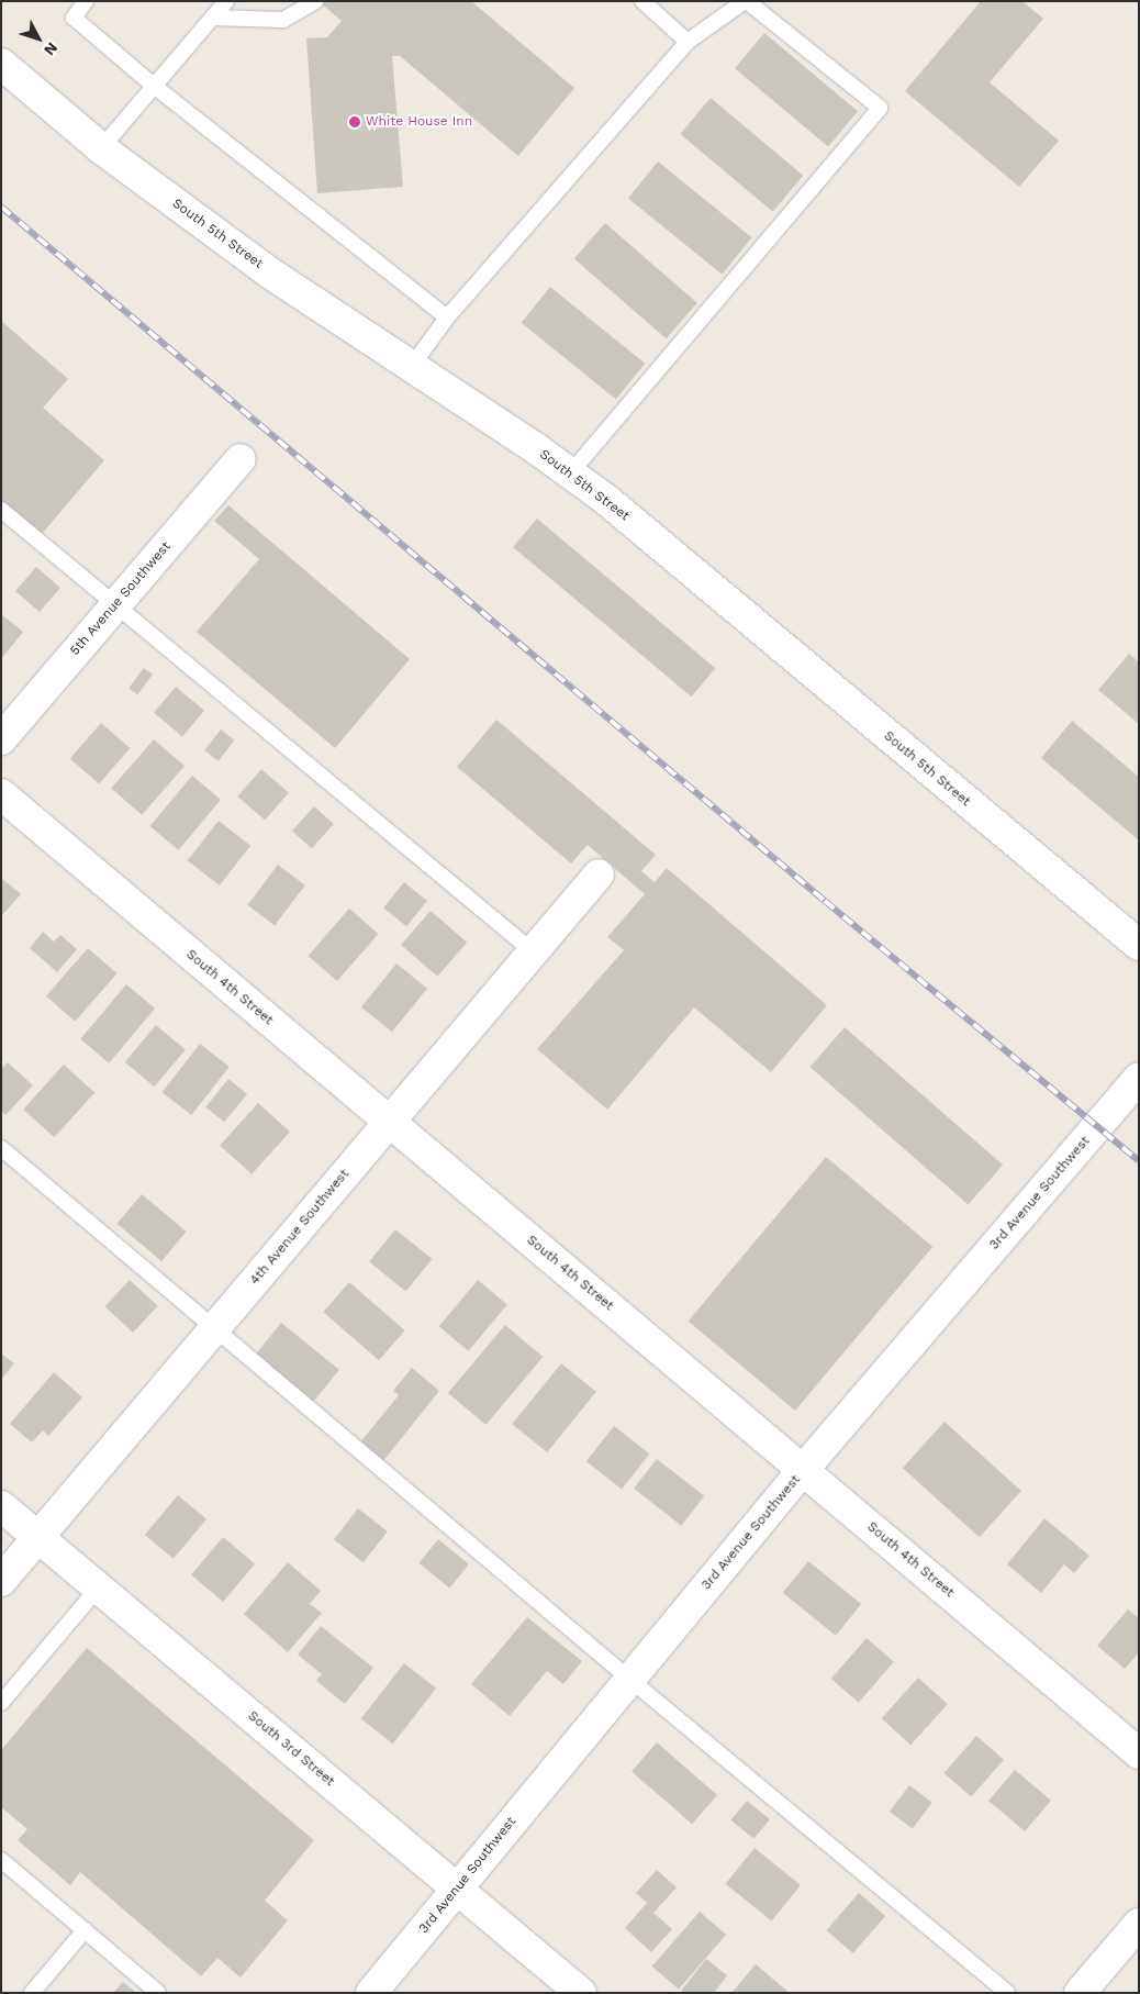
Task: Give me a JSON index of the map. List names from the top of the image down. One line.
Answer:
{"streets":{"street":["South 5th Street","5th Avenue Southwest","South 4th Street","3rd Avenue Southwest","4th Avenue Southwest","South 3rd Street"]},"crossings":[["South 4th Street","3rd Avenue Southwest"],["South 4th Street","4th Avenue Southwest"],["3rd Avenue Southwest","South 3rd Street"],["4th Avenue Southwest","South 3rd Street"]],"places":["White House Inn"],"north":"bottom right"}
